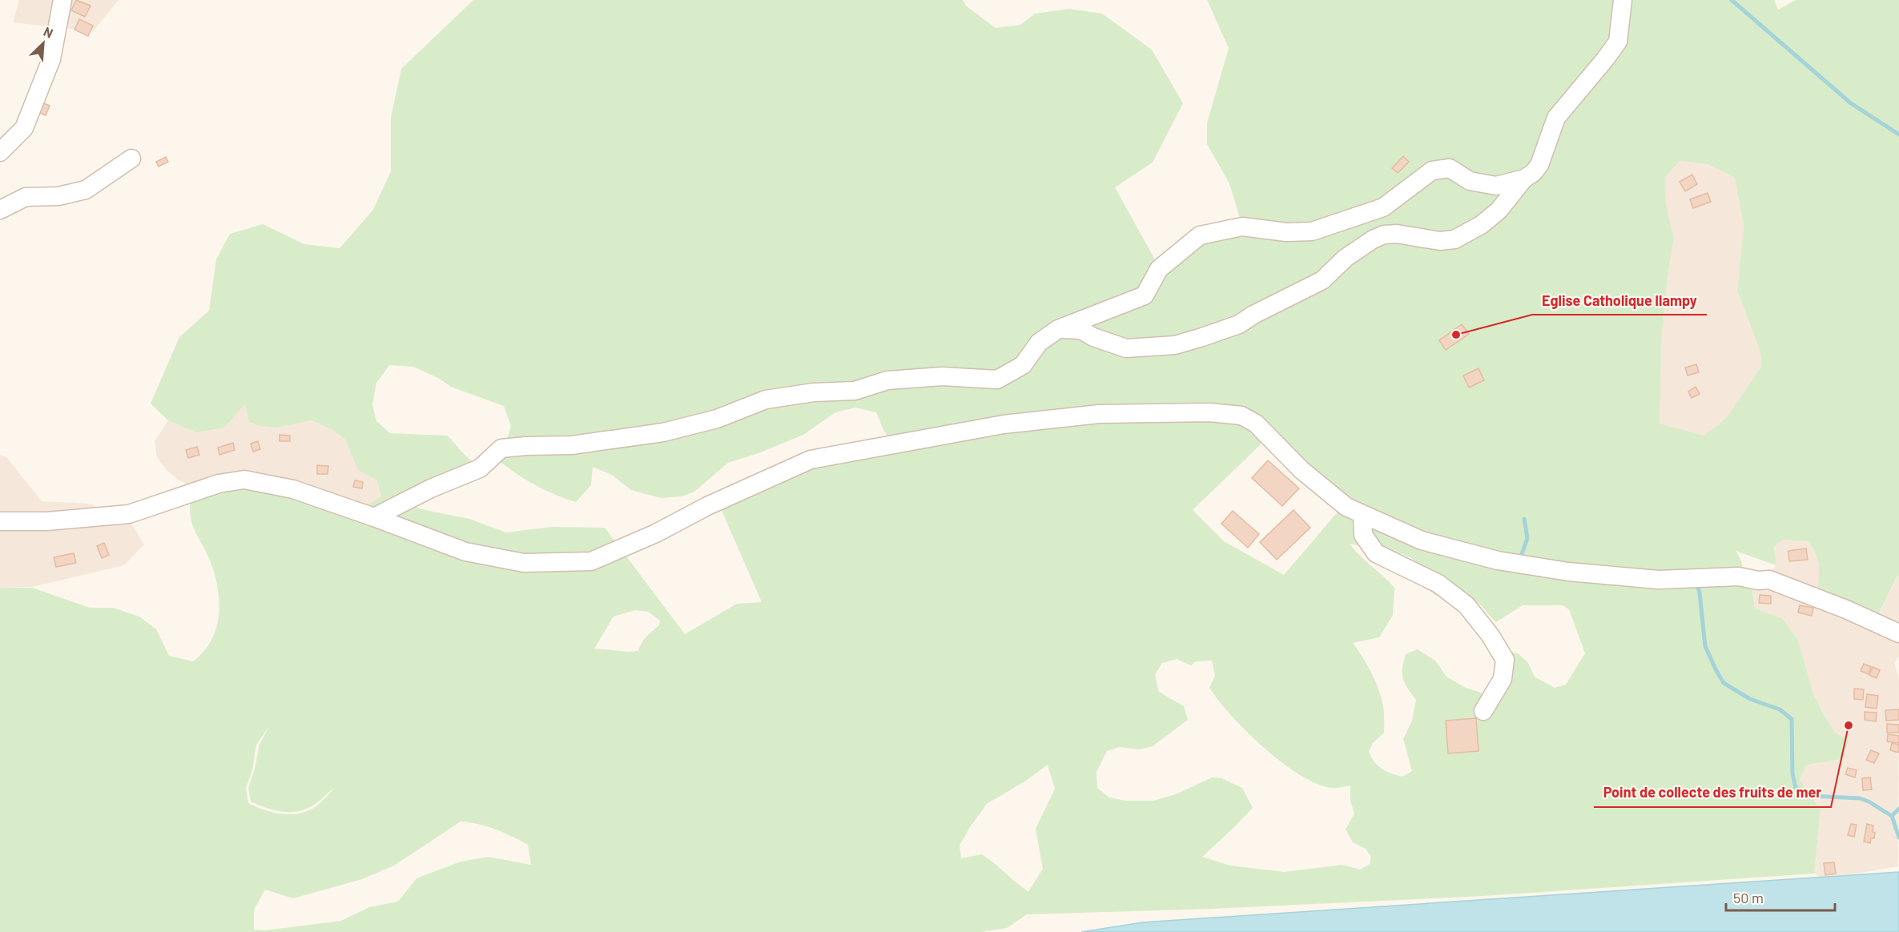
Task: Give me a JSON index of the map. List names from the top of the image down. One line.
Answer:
{"places":["Eglise Catholique Ilampy","Point de collecte des fruits de mer"],"scale_bar":"50 m","north":"top right"}
